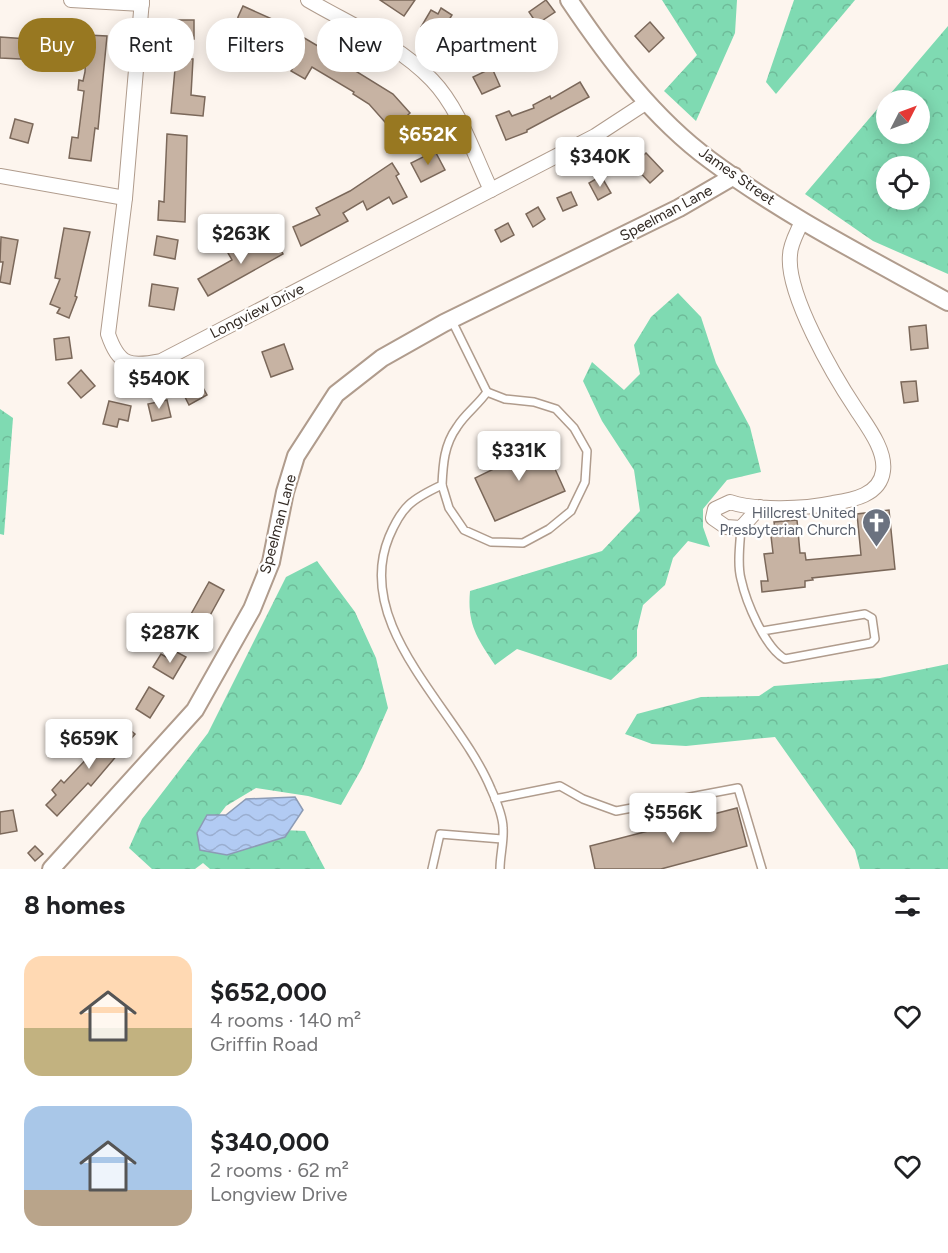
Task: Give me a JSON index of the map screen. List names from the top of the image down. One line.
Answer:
{"streets":{"street":["James Street","Speelman Lane","Longview Drive"]},"crossings":[["James Street","Speelman Lane"],["James Street","Longview Drive"]],"places":{"church":["Hillcrest United Presbyterian Church"]},"north":"top right","page":{"chip":["Buy","Rent","Filters","New","Apartment"],"price":["$652K","$340K","$263K","$540K","$331K","$287K","$659K","$556K"],"heading":"8 homes","list":[{"name":"$652,000","note":"4 rooms · 140 m² · Griffin Road"},{"name":"$340,000","note":"2 rooms · 62 m² · Longview Drive"}]}}
